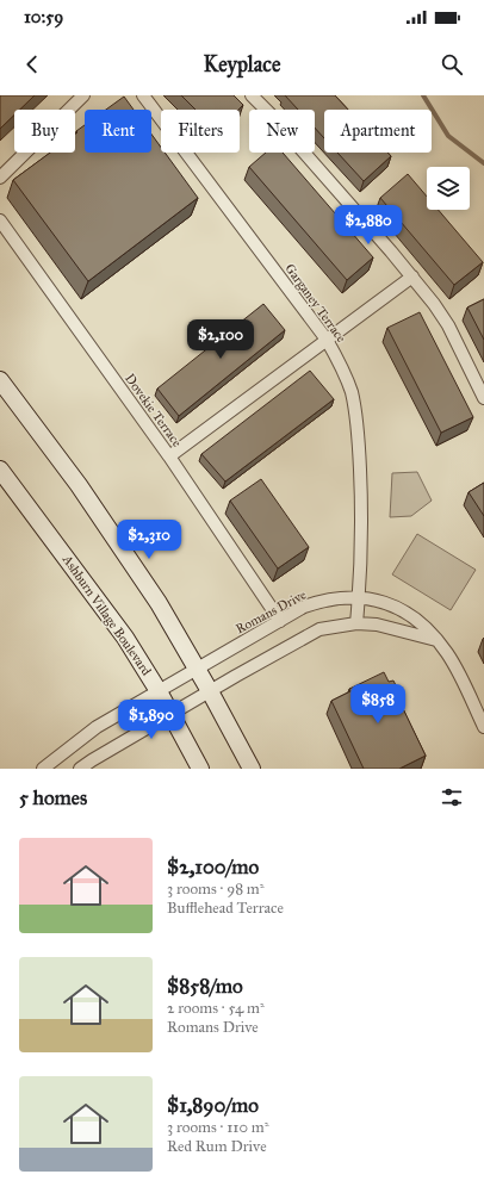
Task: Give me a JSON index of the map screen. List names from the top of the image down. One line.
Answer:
{"streets":{"main road":["Ashburn Village Boulevard"],"street":["Garganey Terrace","Dovekie Terrace","Romans Drive"]},"crossings":[["Garganey Terrace","Romans Drive"],["Dovekie Terrace","Romans Drive"],["Romans Drive","Ashburn Village Boulevard"]],"page":{"status":"10:59","header":"Keyplace","chip":["Buy","Rent","Filters","New","Apartment"],"price":["$2,880","$2,100","$2,310","$858","$1,890"],"heading":"5 homes","list":[{"name":"$2,100/mo","note":"3 rooms · 98 m² · Bufflehead Terrace"},{"name":"$858/mo","note":"2 rooms · 54 m² · Romans Drive"},{"name":"$1,890/mo","note":"3 rooms · 110 m² · Red Rum Drive"}]}}
